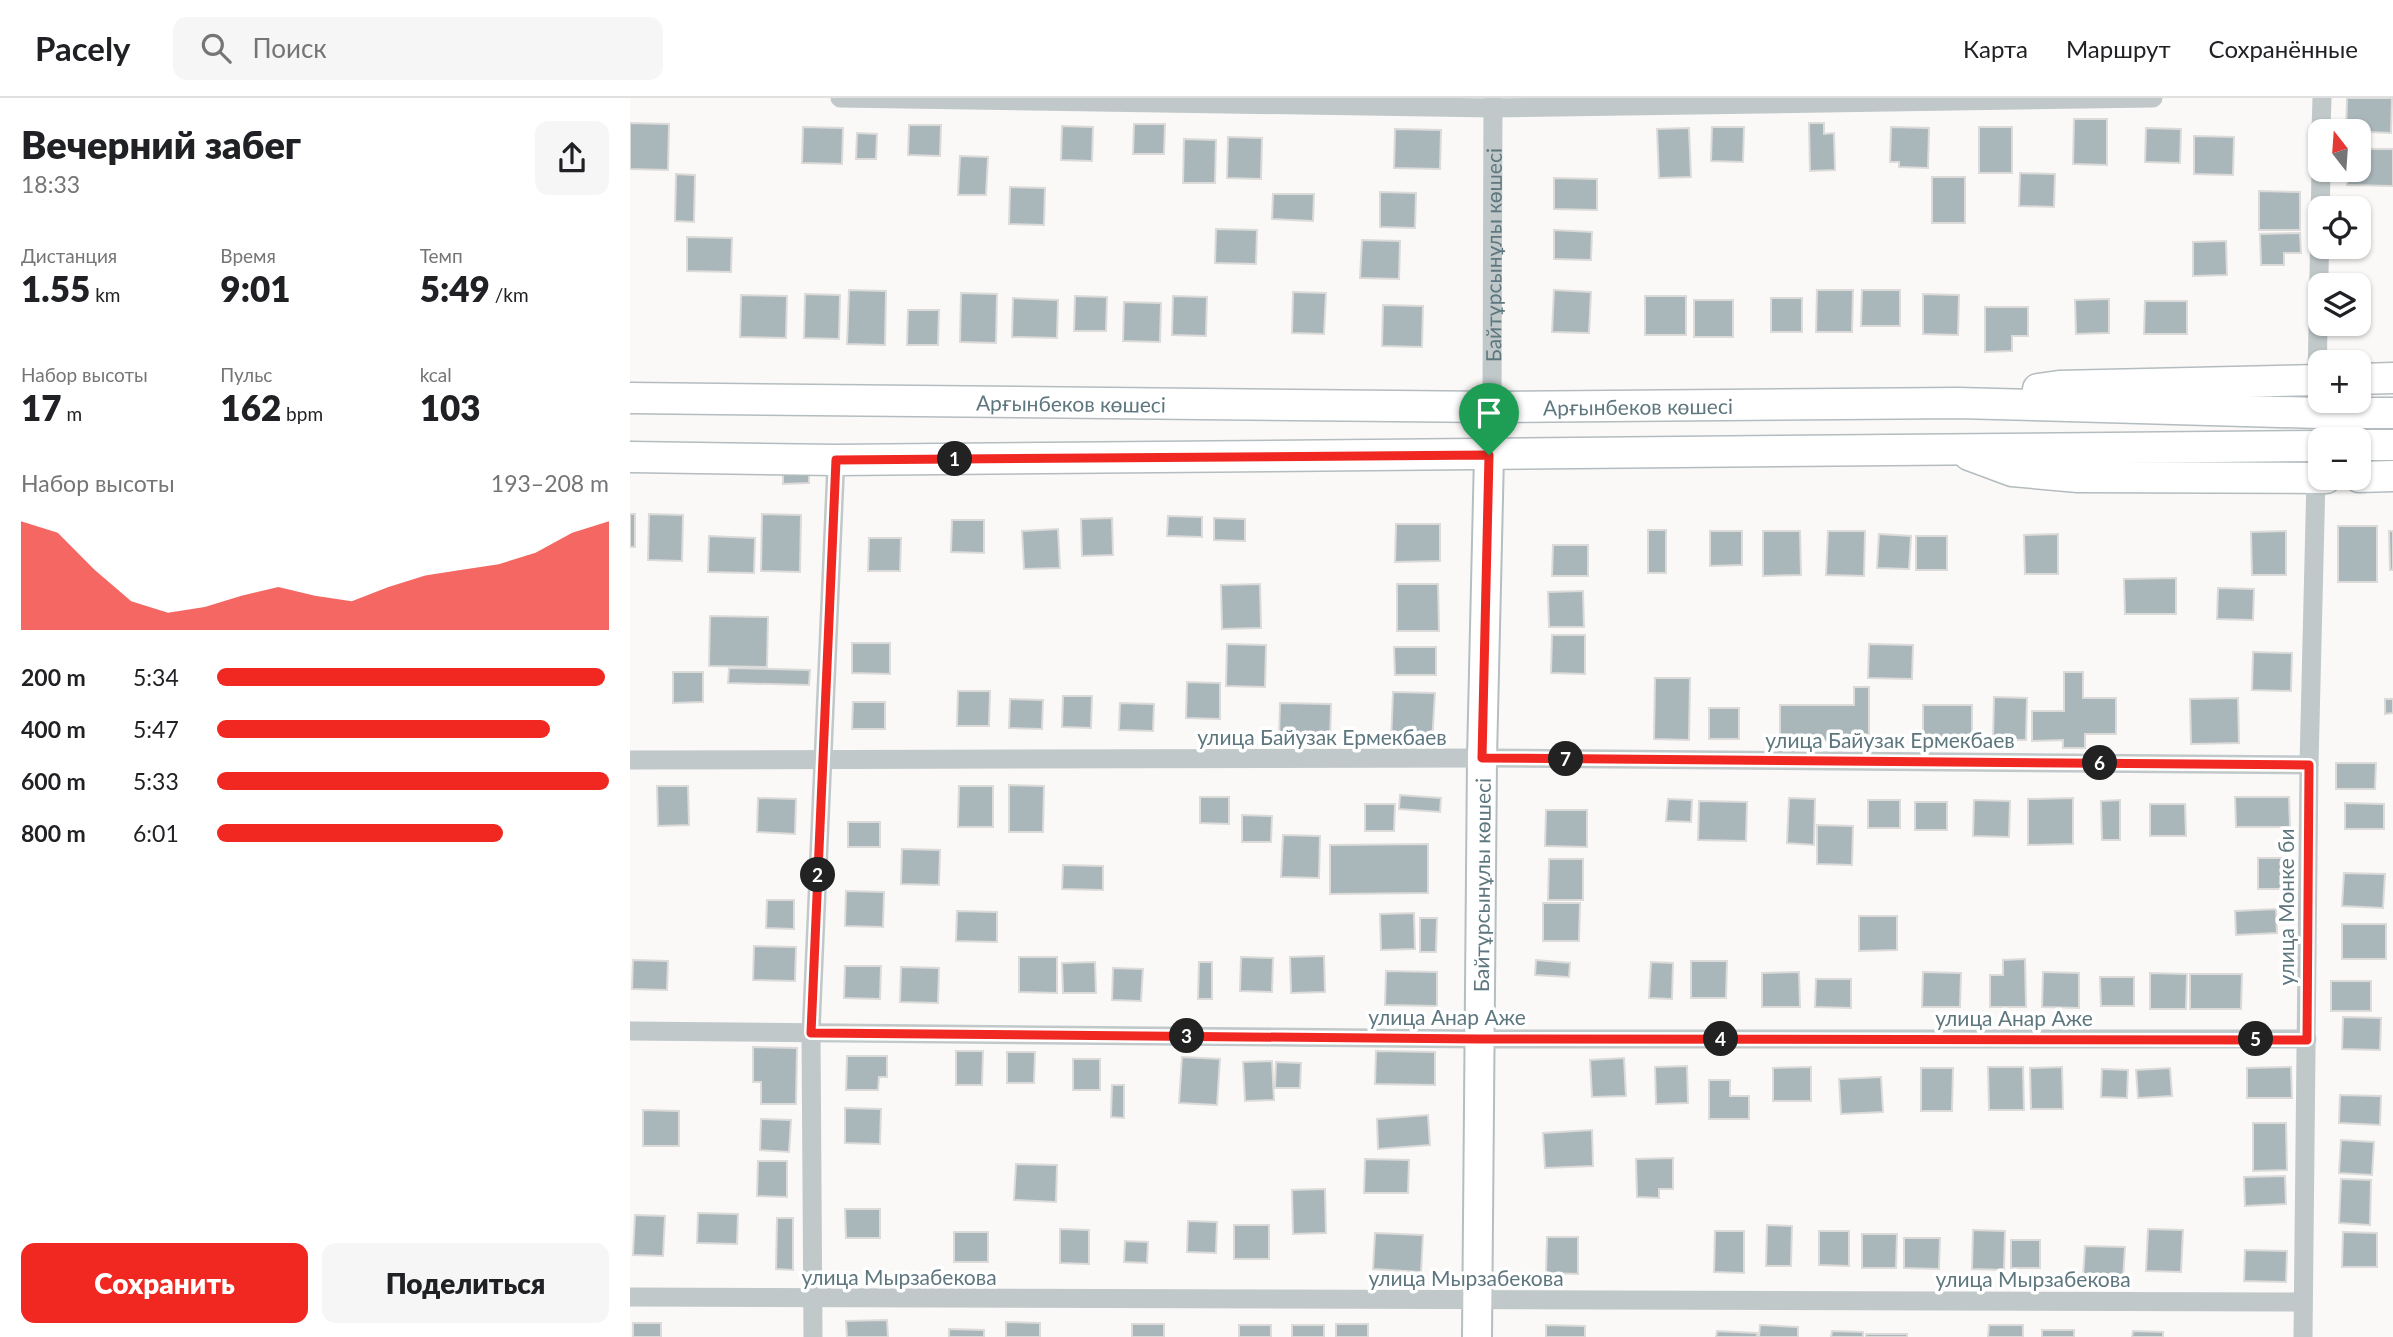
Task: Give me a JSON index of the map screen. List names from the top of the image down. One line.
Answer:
{"streets":{"main road":["Байтұрсынұлы көшесі","Арғынбеков көшесі"],"street":["улица Байузак Ермекбаев","улица Монке би","улица Анар Аже","улица Мырзабекова"]},"crossings":[["Байтұрсынұлы көшесі","Арғынбеков көшесі"],["Байтұрсынұлы көшесі","улица Байузак Ермекбаев"],["Байтұрсынұлы көшесі","улица Анар Аже"],["Байтұрсынұлы көшесі","улица Мырзабекова"],["улица Байузак Ермекбаев","улица Монке би"],["улица Монке би","улица Анар Аже"],["улица Монке би","улица Мырзабекова"]],"north":"top","page":{"header":"Pacely","search":"Поиск","nav":["Карта","Маршрут","Сохранённые"],"heading":["Вечерний забег","18:33"],"map_buttons":["+","−"],"stats":[["Дистанция","1.55 km"],["Время","9:01"],["Темп","5:49 /km"],["Набор высоты","17 m"],["Пульс","162 bpm"],["kcal","103"]],"pins":["1","7","6","2","3","4","5"],"chart":["Набор высоты","193–208 m"],"list":[{"name":"200 m","note":"5:34"},{"name":"400 m","note":"5:47"},{"name":"600 m","note":"5:33"},{"name":"800 m","note":"6:01"}],"buttons":["Сохранить","Поделиться"]}}
